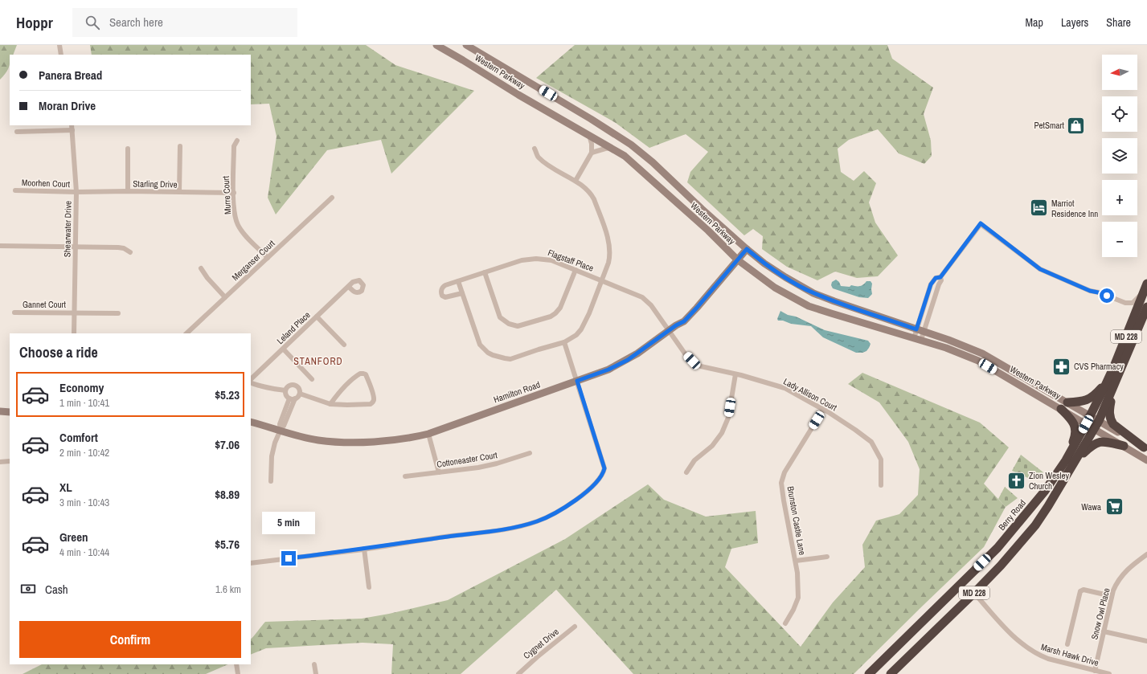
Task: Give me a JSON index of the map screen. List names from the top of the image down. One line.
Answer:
{"streets":{"highway":["MD 228","Berry Road"],"main road":["Western Parkway","Hamilton Road"],"street":["Moorhen Court","Starling Drive","Murre Court","Shearwater Drive","Merganser Court","Flagstaff Place","Gannet Court","Leland Place","Lady Allison Court","Cottoneaster Court","Brunston Castle Lane","Snow Owl Place","Cygnet Drive","Marsh Hawk Drive"]},"crossings":[["Western Parkway","Hamilton Road"],["Western Parkway","Berry Road"],["Moorhen Court","Starling Drive"],["Moorhen Court","Shearwater Drive"],["Starling Drive","Murre Court"],["Starling Drive","Shearwater Drive"],["Murre Court","Merganser Court"],["Shearwater Drive","Gannet Court"],["Flagstaff Place","Hamilton Road"],["Flagstaff Place","Lady Allison Court"],["Hamilton Road","Lady Allison Court"],["Lady Allison Court","Brunston Castle Lane"],["Berry Road","Marsh Hawk Drive"],["Snow Owl Place","Marsh Hawk Drive"]],"districts":["STANFORD"],"places":{"shop":["PetSmart"],"hotel":["Marriot Residence Inn"],"pharmacy":["CVS Pharmacy"],"church":["Zion Wesley Church"],"supermarket":["Wawa"]},"north":"left","page":{"header":"Hoppr","search":"Search here","nav":["Map","Layers","Share"],"map_buttons":["+","−"],"banner":["Panera Bread","Moran Drive"],"heading":"Choose a ride","list":[{"name":"Economy","note":"1 min · 10:41","value":"$5.23"},{"name":"Comfort","note":"2 min · 10:42","value":"$7.06"},{"name":"XL","note":"3 min · 10:43","value":"$8.89"},{"name":"Green","note":"4 min · 10:44","value":"$5.76"}],"bubble":"5 min","pay":["Cash","1.6 km"],"buttons":"Confirm"}}
